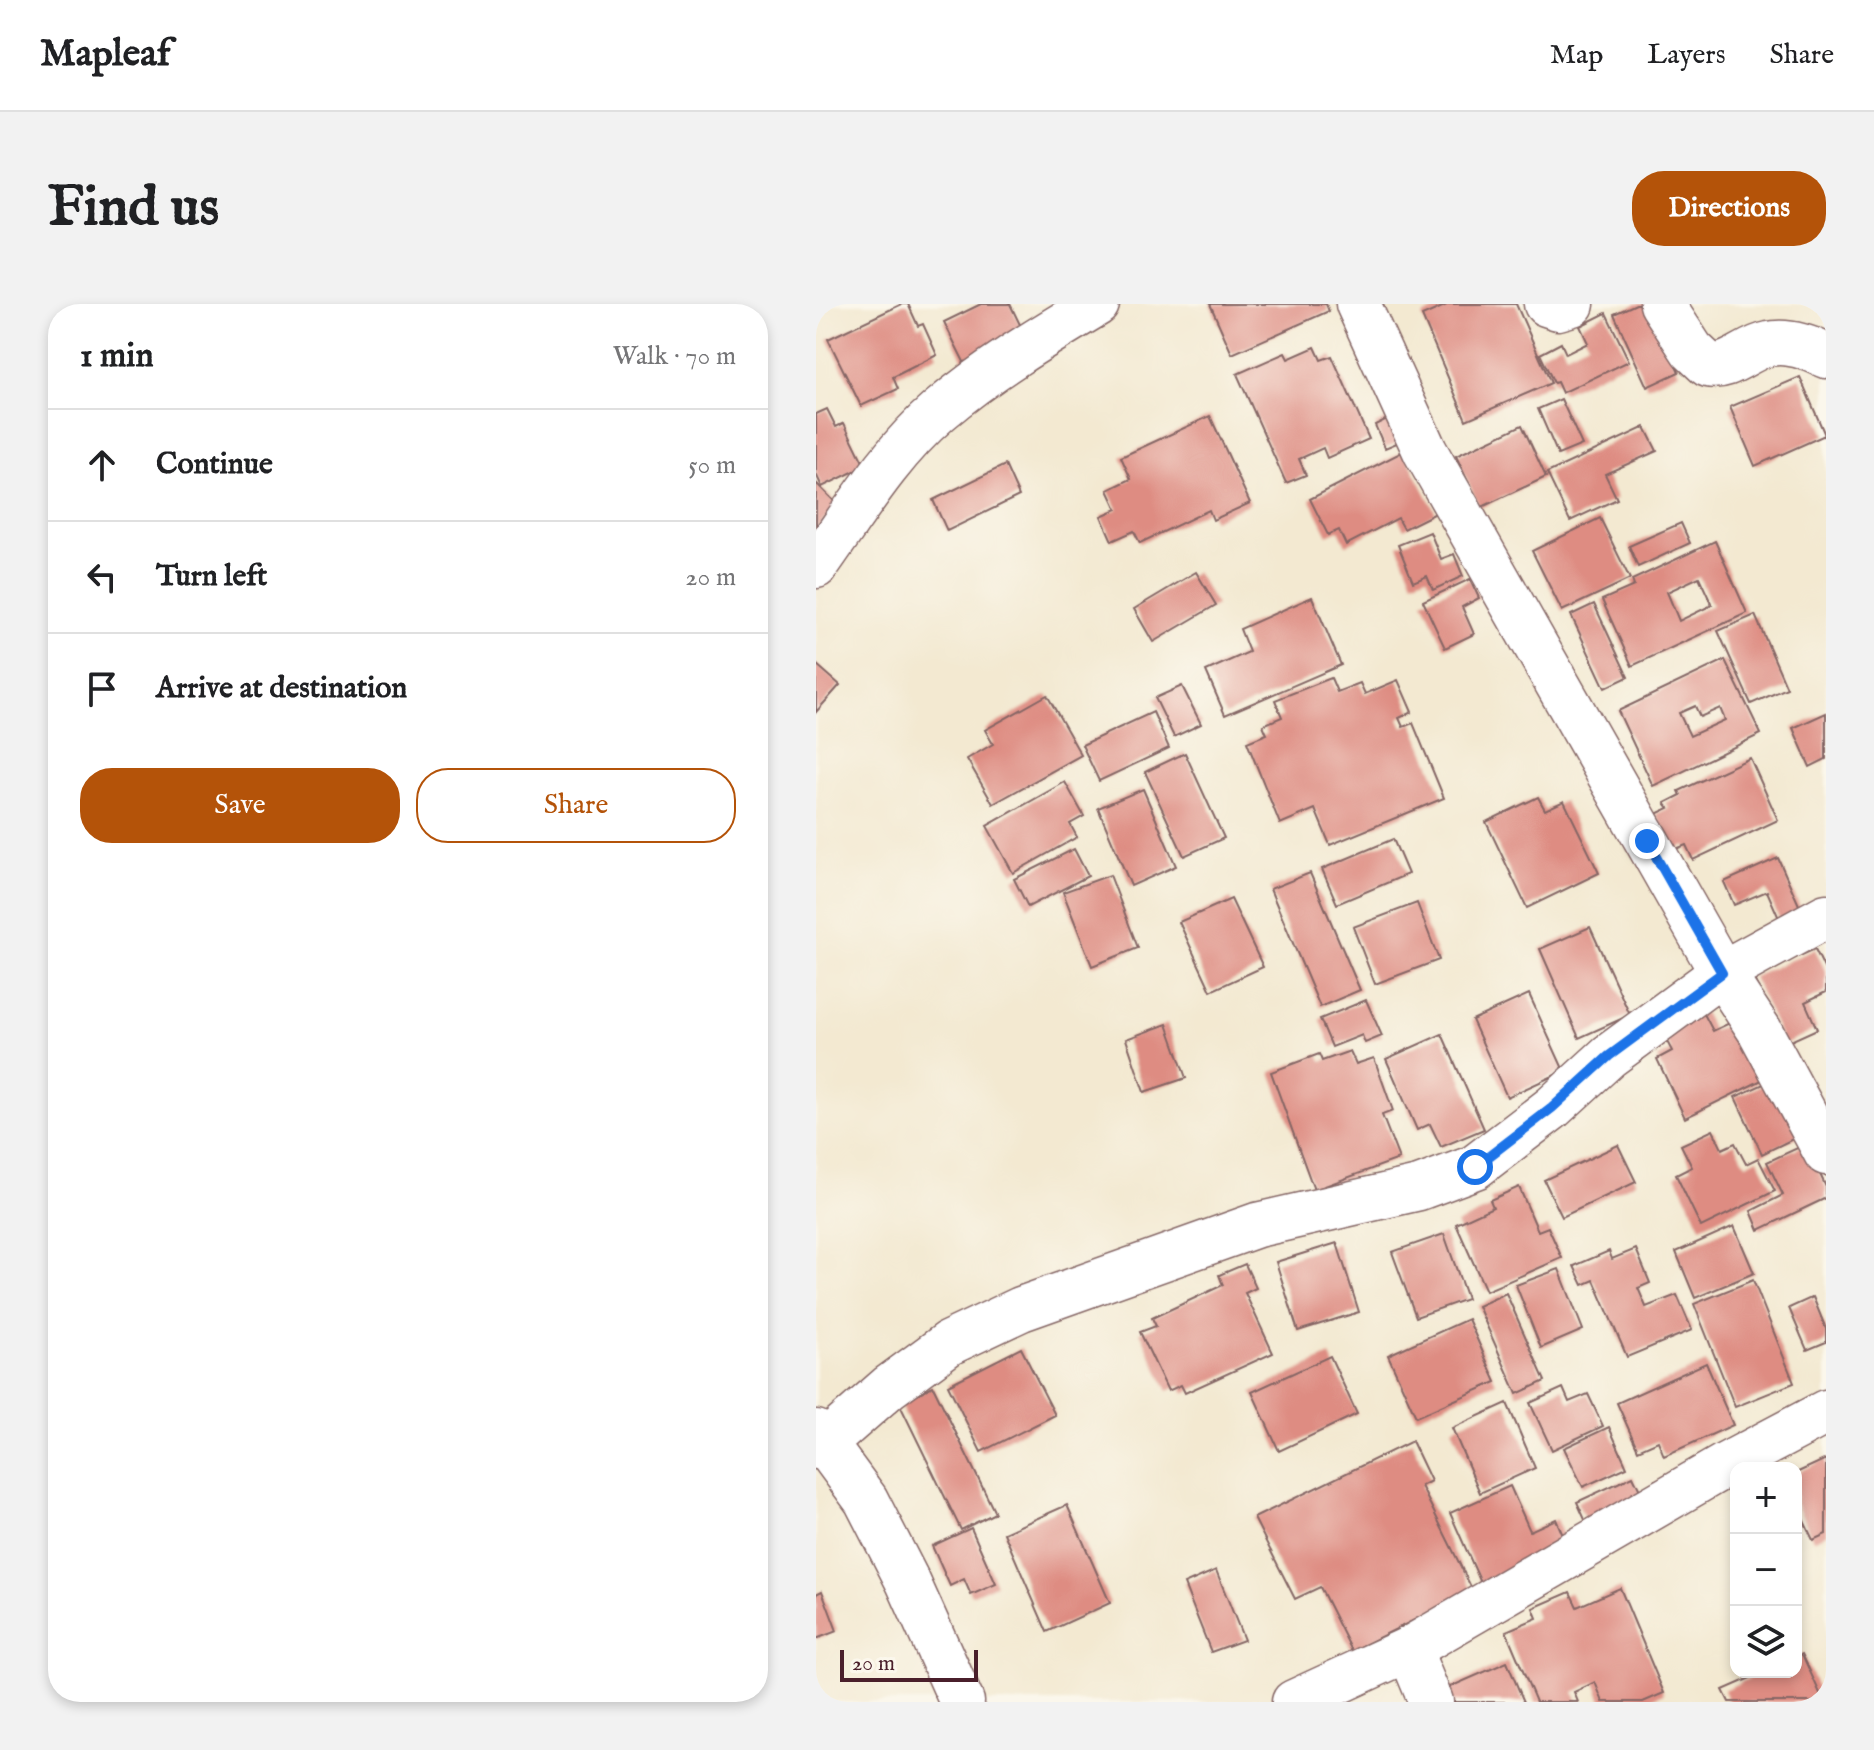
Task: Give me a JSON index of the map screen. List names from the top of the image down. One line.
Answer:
{"scale_bar":"20 m","page":{"header":"Mapleaf","nav":["Map","Layers","Share"],"buttons":["Directions",["Save","Share"]],"title":"Find us","heading":["1 min","Walk · 70 m"],"list":[["Continue","50 m"],["Turn left","20 m"],"Arrive at destination"],"map_buttons":["+","−"],"scale":"20 m"}}
